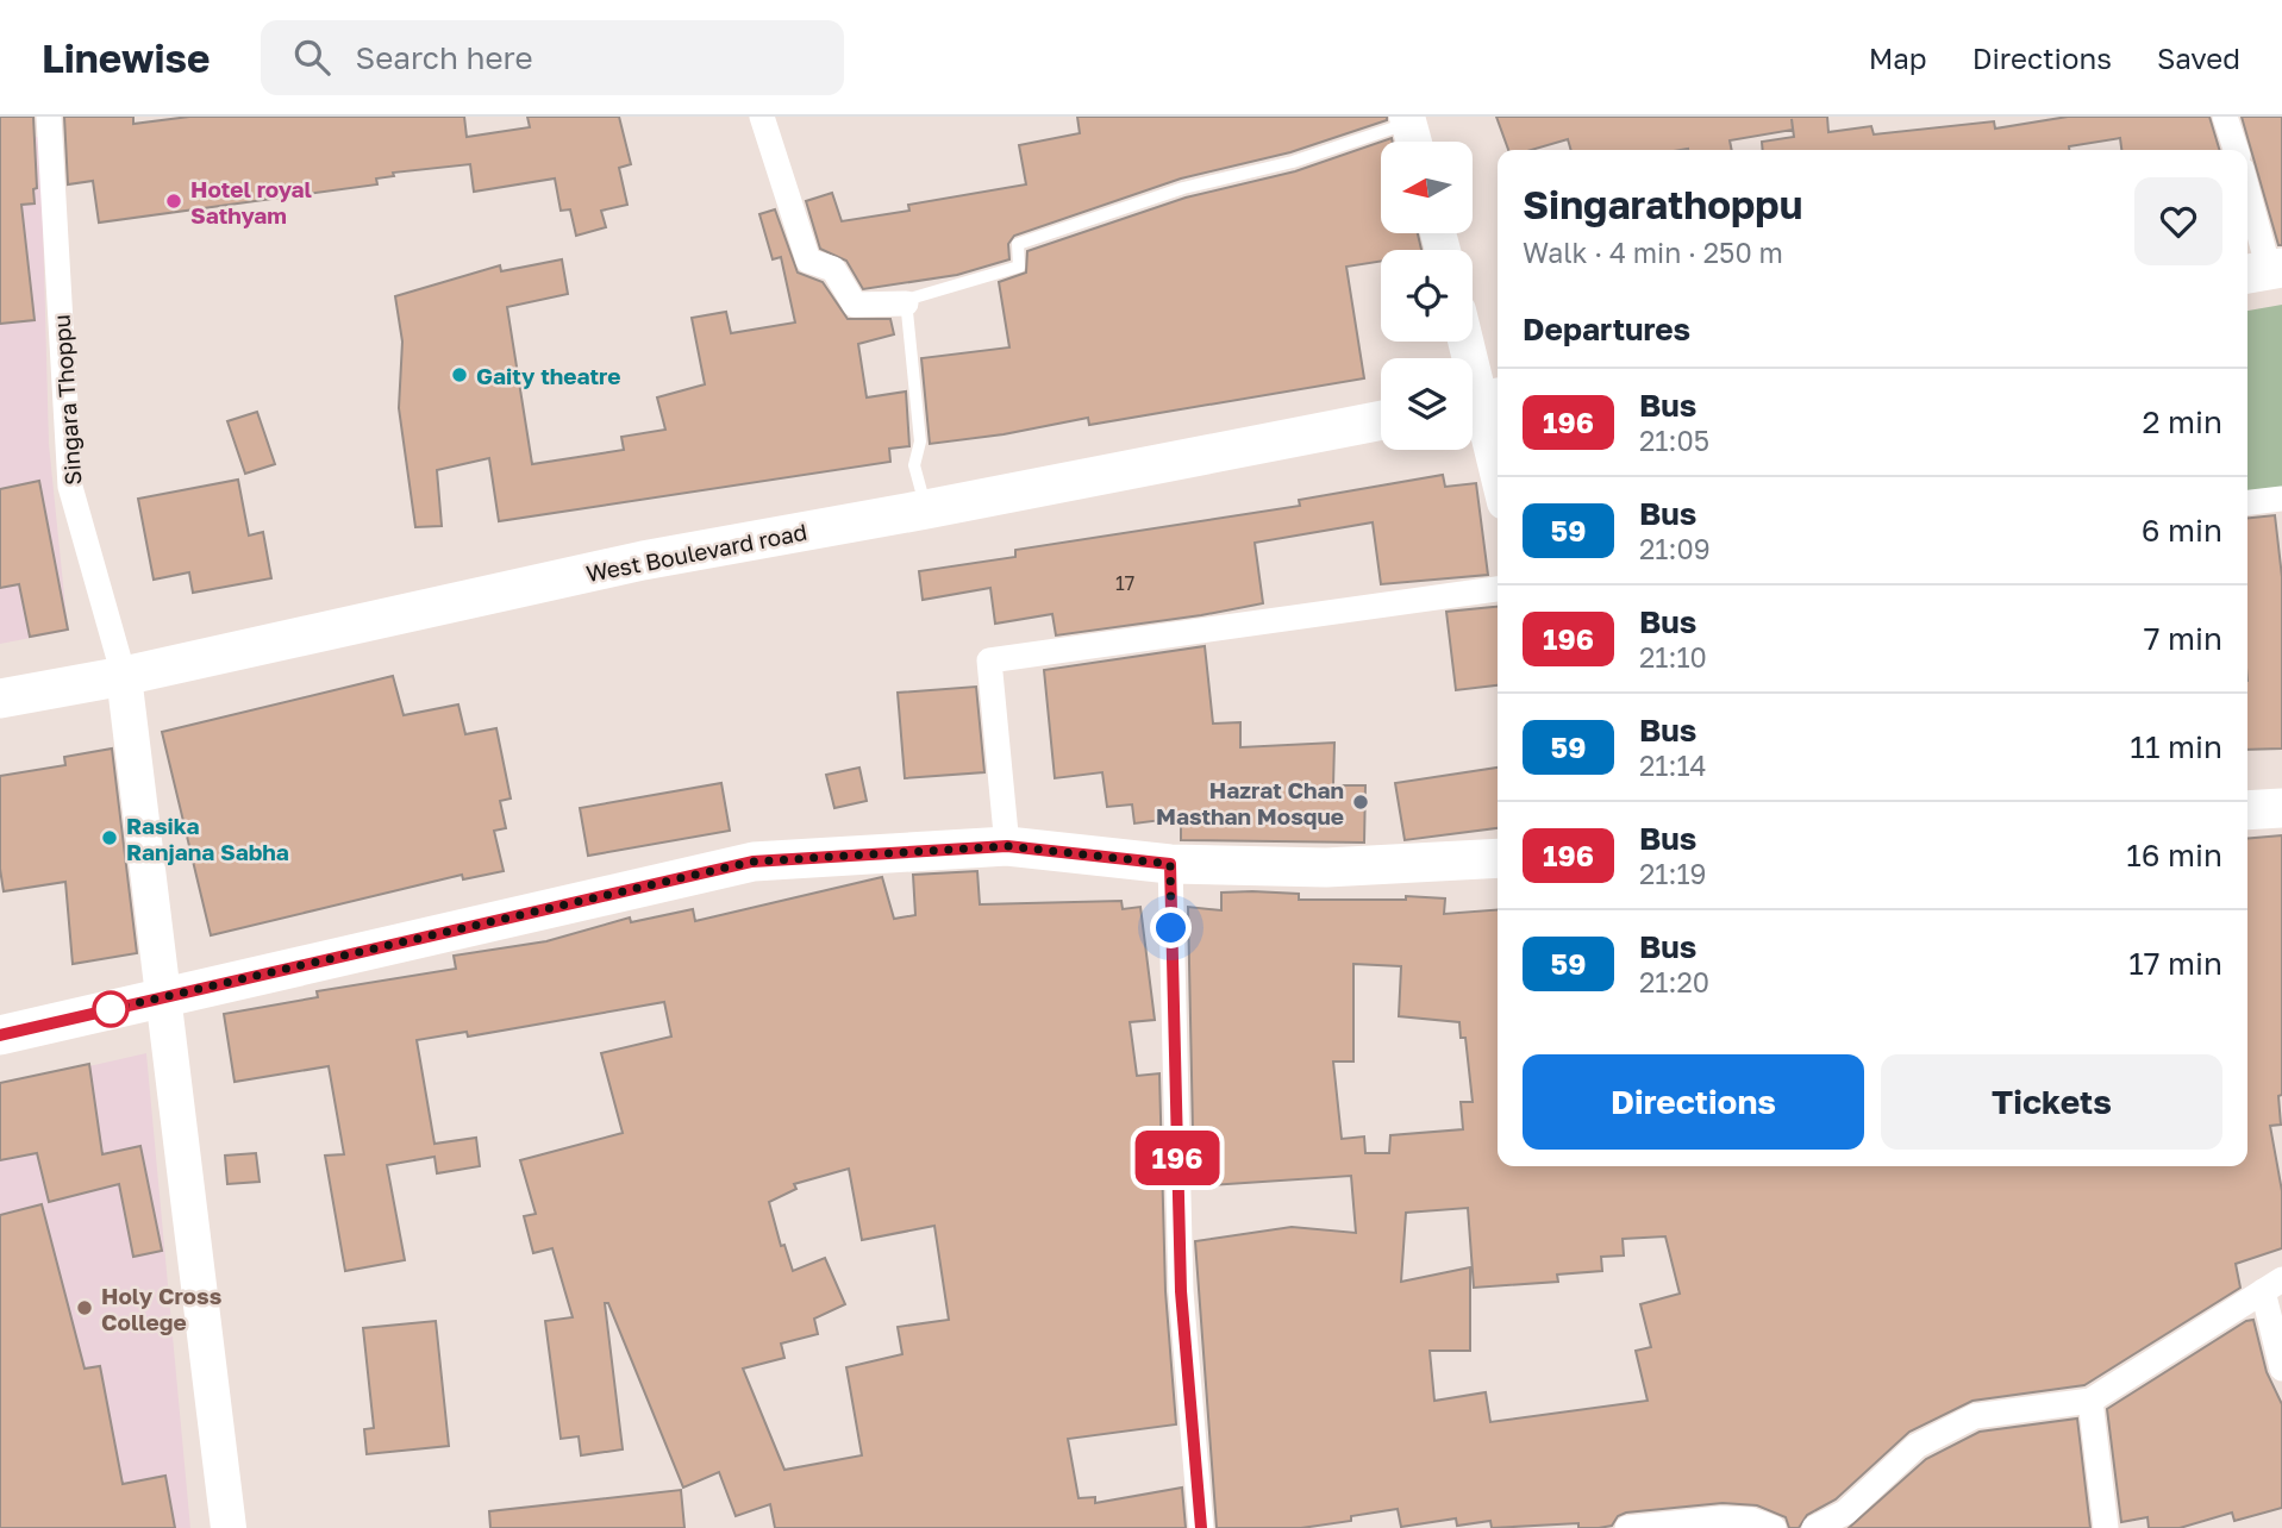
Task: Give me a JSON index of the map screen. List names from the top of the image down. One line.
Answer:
{"streets":{"main road":["West Boulevard road"],"street":["Singara Thoppu"]},"crossings":[["Singara Thoppu","West Boulevard road"]],"places":["Hotel royal Sathyam","Gaity theatre","Hazrat Chan Masthan Mosque","Rasika Ranjana Sabha","Holy Cross College"],"lines":["bus line 196"],"house_numbers":["17"],"north":"left","page":{"header":"Linewise","search":"Search here","nav":["Map","Directions","Saved"],"on_map":"196","heading":[["Singarathoppu","Walk · 4 min · 250 m"],"Departures"],"list":[{"mark":"196","name":"Bus","note":"21:05","value":"2 min"},{"mark":"59","name":"Bus","note":"21:09","value":"6 min"},{"mark":"196","name":"Bus","note":"21:10","value":"7 min"},{"mark":"59","name":"Bus","note":"21:14","value":"11 min"},{"mark":"196","name":"Bus","note":"21:19","value":"16 min"},{"mark":"59","name":"Bus","note":"21:20","value":"17 min"}],"buttons":["Directions","Tickets"]}}
